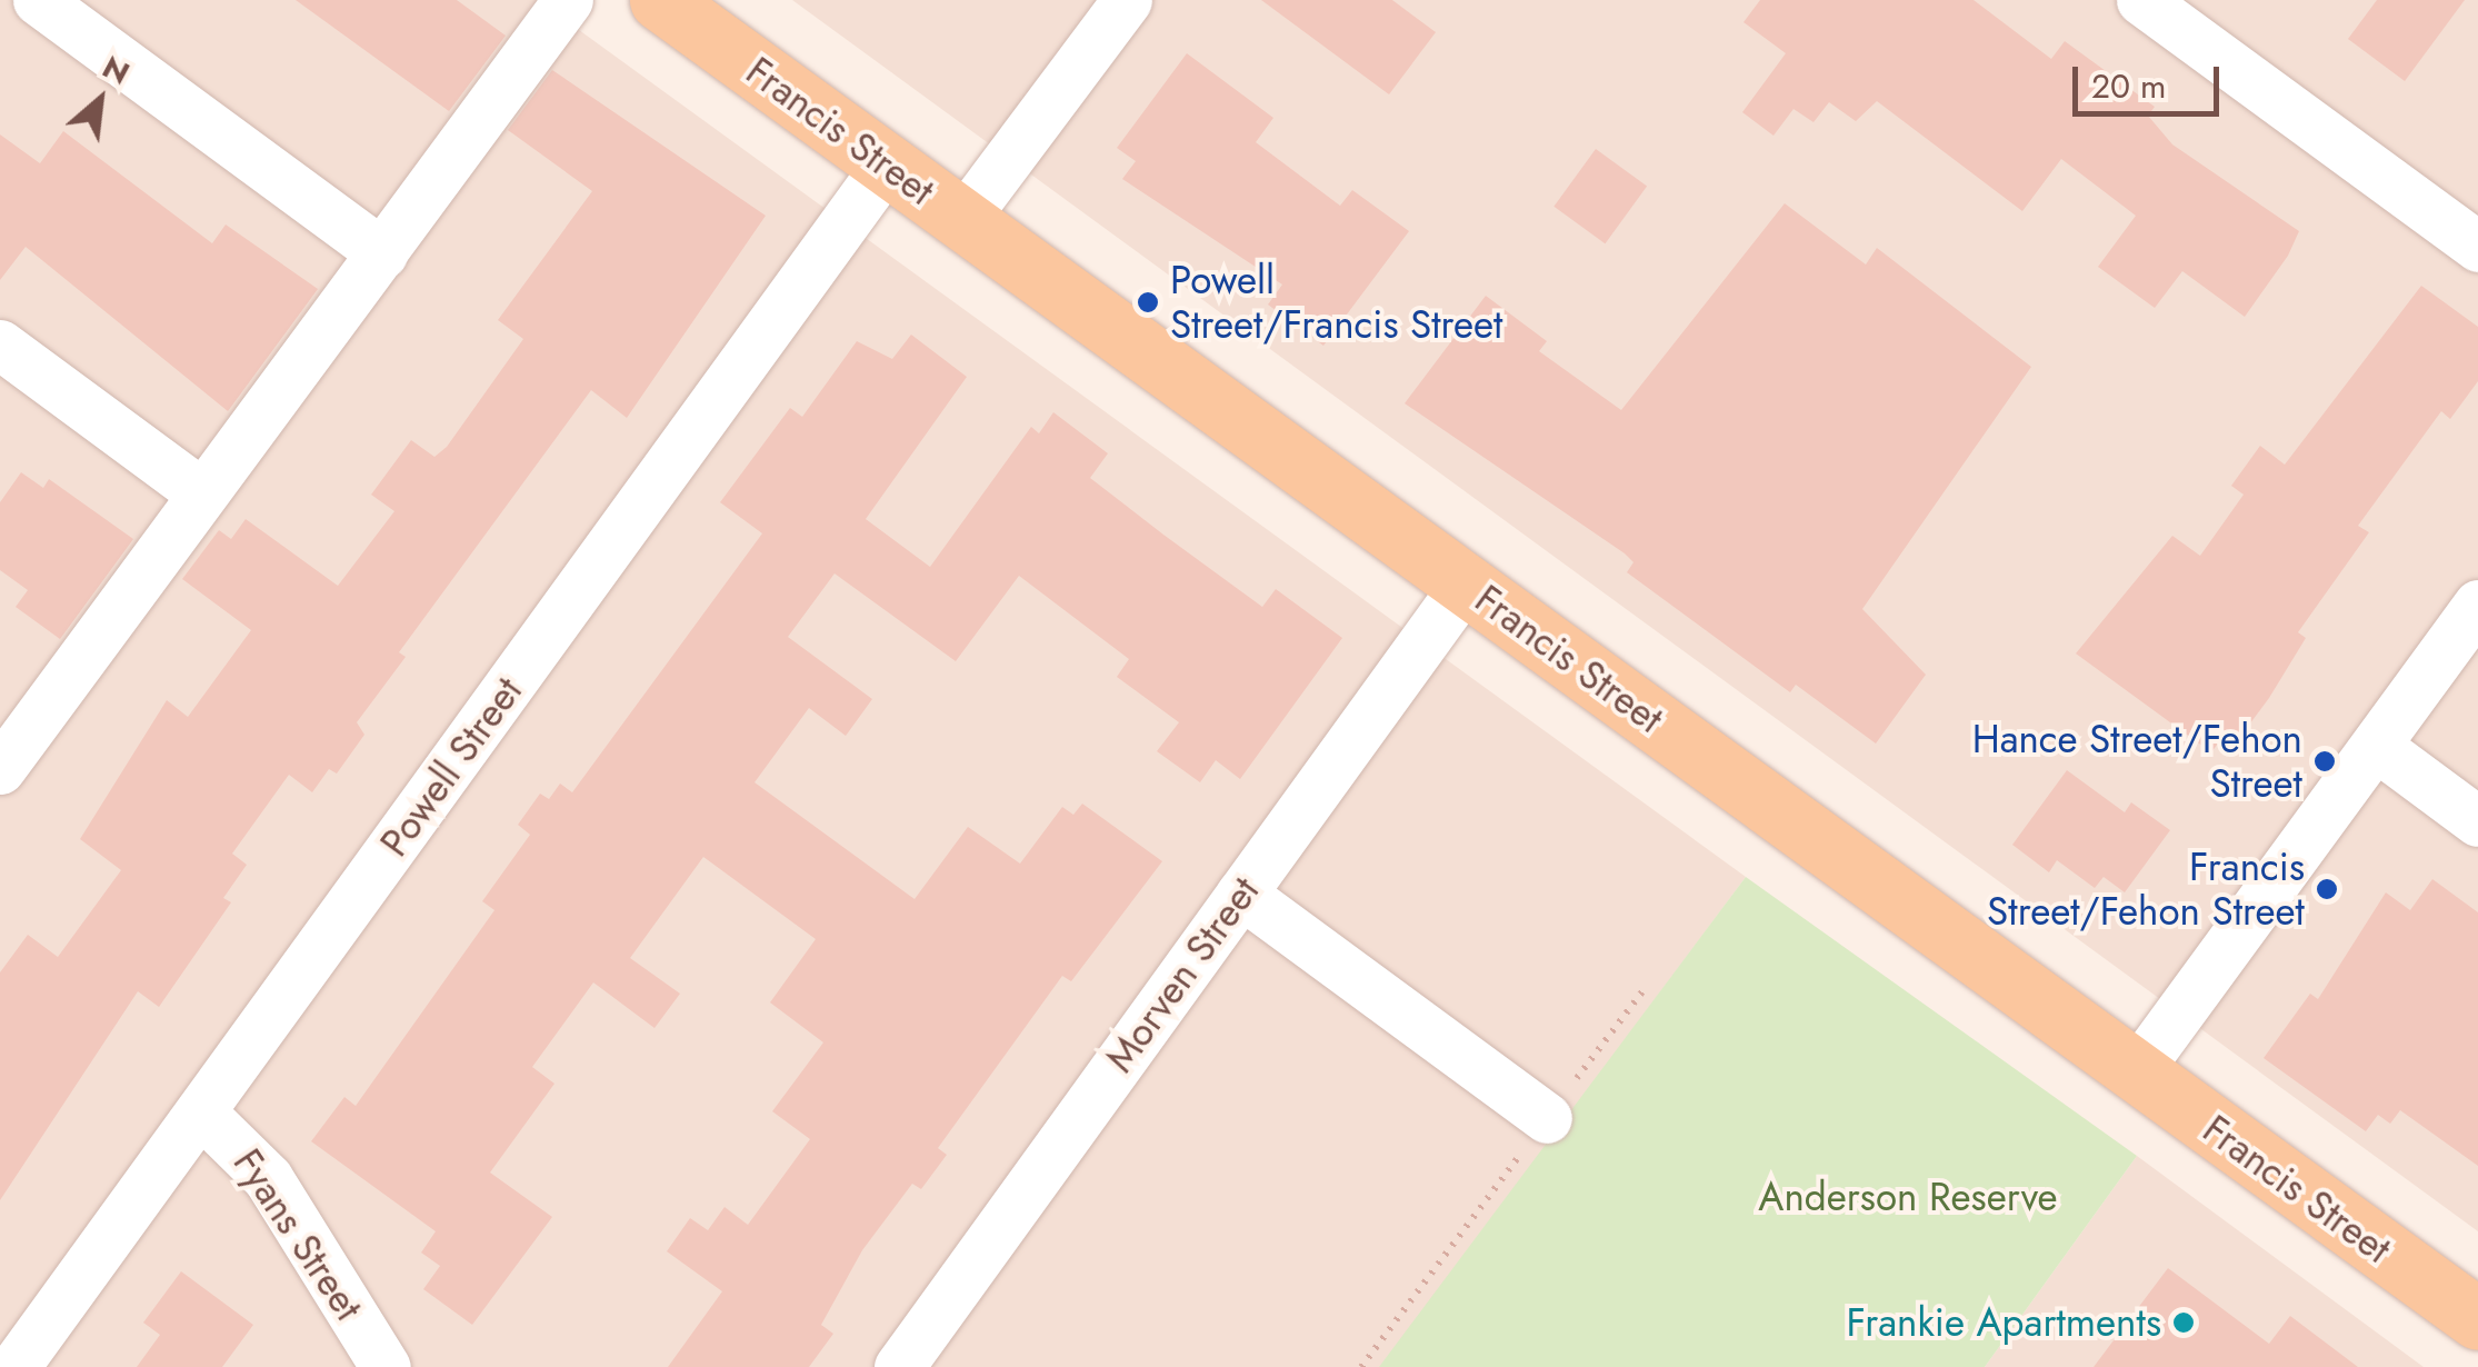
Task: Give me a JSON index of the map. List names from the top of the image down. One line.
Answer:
{"streets":{"main road":["Francis Street"],"street":["Powell Street","Morven Street","Fyans Street"]},"crossings":[["Francis Street","Powell Street"],["Francis Street","Morven Street"],["Powell Street","Fyans Street"]],"parks":["Anderson Reserve"],"places":["Powell Street/Francis Street","Hance Street/Fehon Street","Francis Street/Fehon Street","Frankie Apartments"],"scale_bar":"20 m","north":"top right"}
